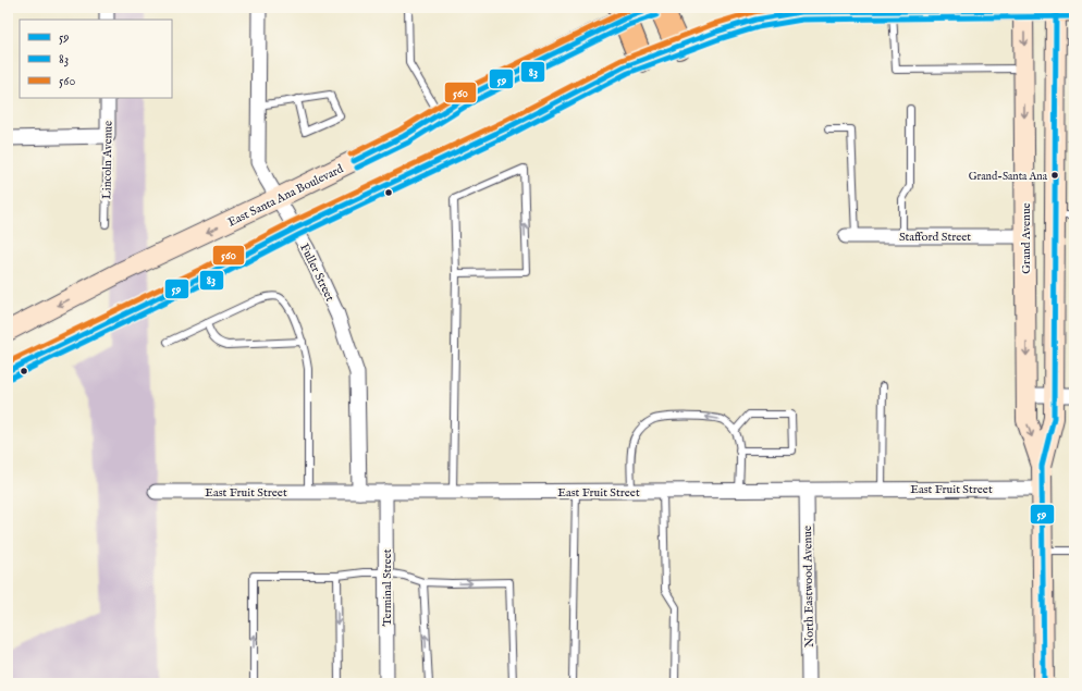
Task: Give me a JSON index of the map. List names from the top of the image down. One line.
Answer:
{"streets":{"main road":["East Santa Ana Boulevard","Grand Avenue"],"street":["Lincoln Avenue","Stafford Street","Fuller Street","East Fruit Street","North Eastwood Avenue","Terminal Street"]},"crossings":[["East Santa Ana Boulevard","Fuller Street"],["Stafford Street","Grand Avenue"],["Grand Avenue","East Fruit Street"],["Fuller Street","East Fruit Street"],["East Fruit Street","North Eastwood Avenue"],["East Fruit Street","Terminal Street"]],"places":["Grand-Santa Ana"],"lines":["transit line 59","transit line 560","transit line 83"],"legend":["59","83","560"]}
